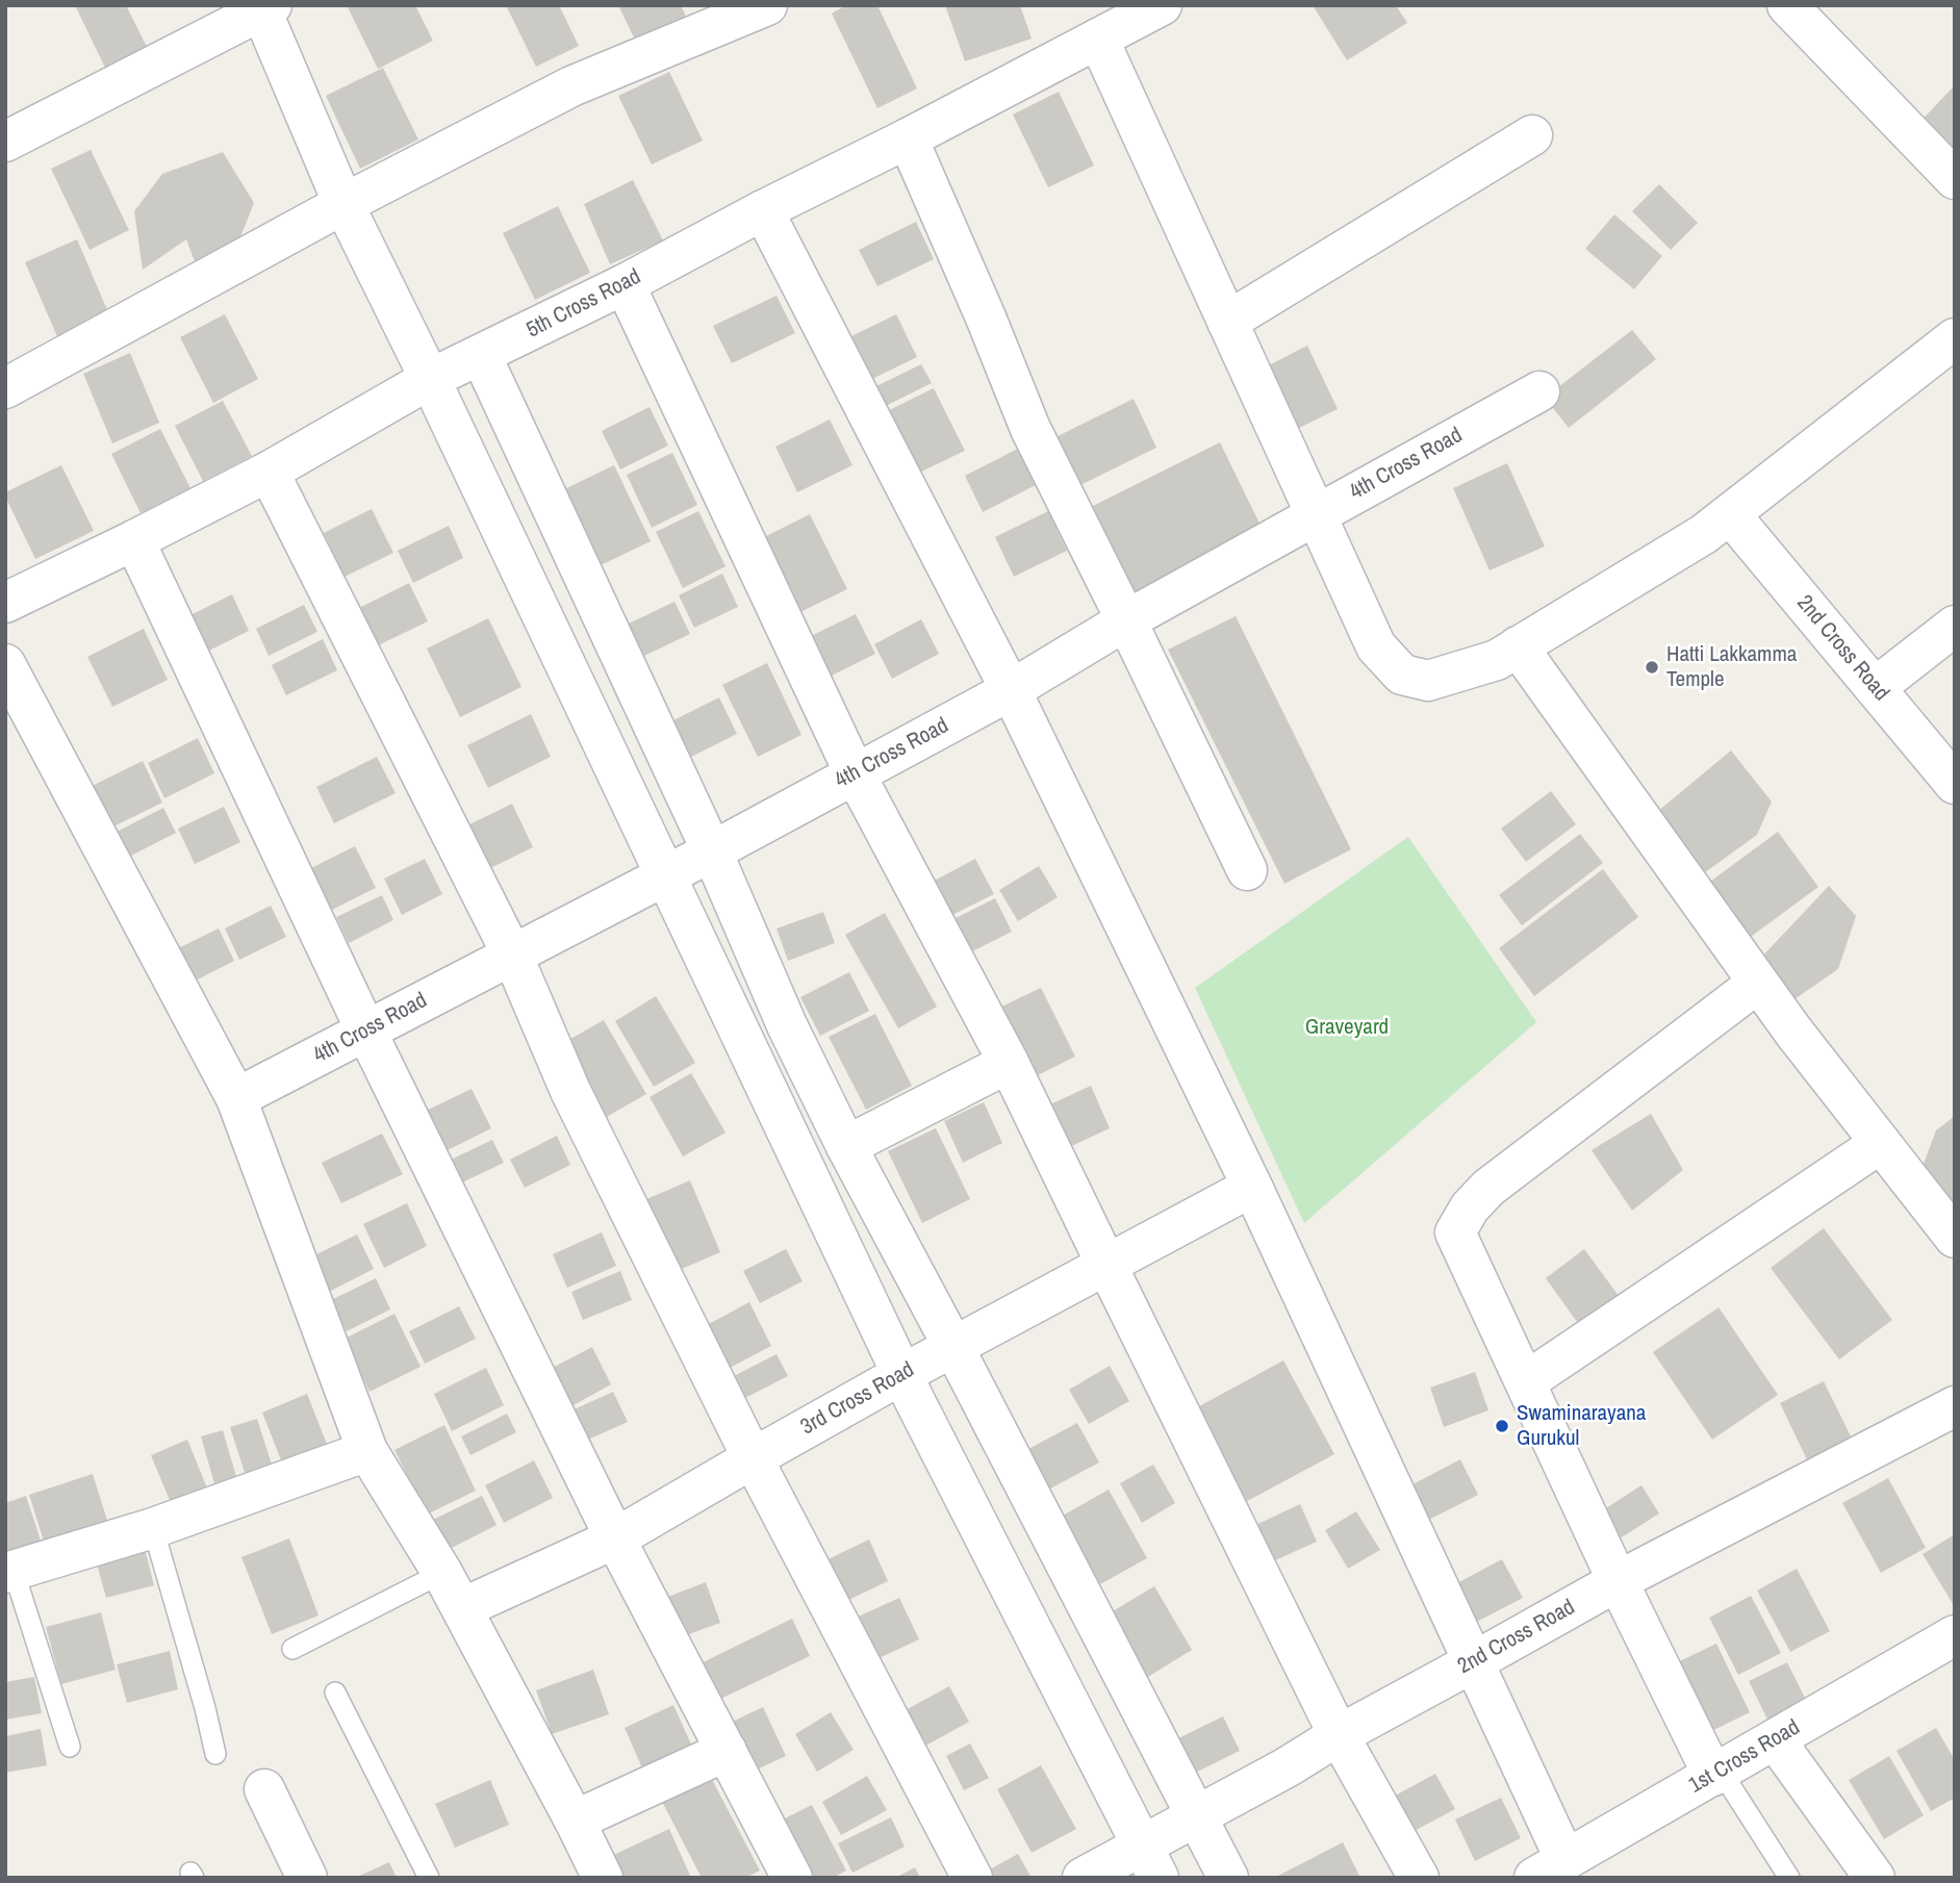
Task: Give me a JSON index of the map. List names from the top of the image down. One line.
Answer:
{"streets":{"street":["5th Cross Road","4th Cross Road","2nd Cross Road","3rd Cross Road","1st Cross Road"]},"parks":["Graveyard"],"places":["Hatti Lakkamma Temple","Swaminarayana Gurukul"]}
